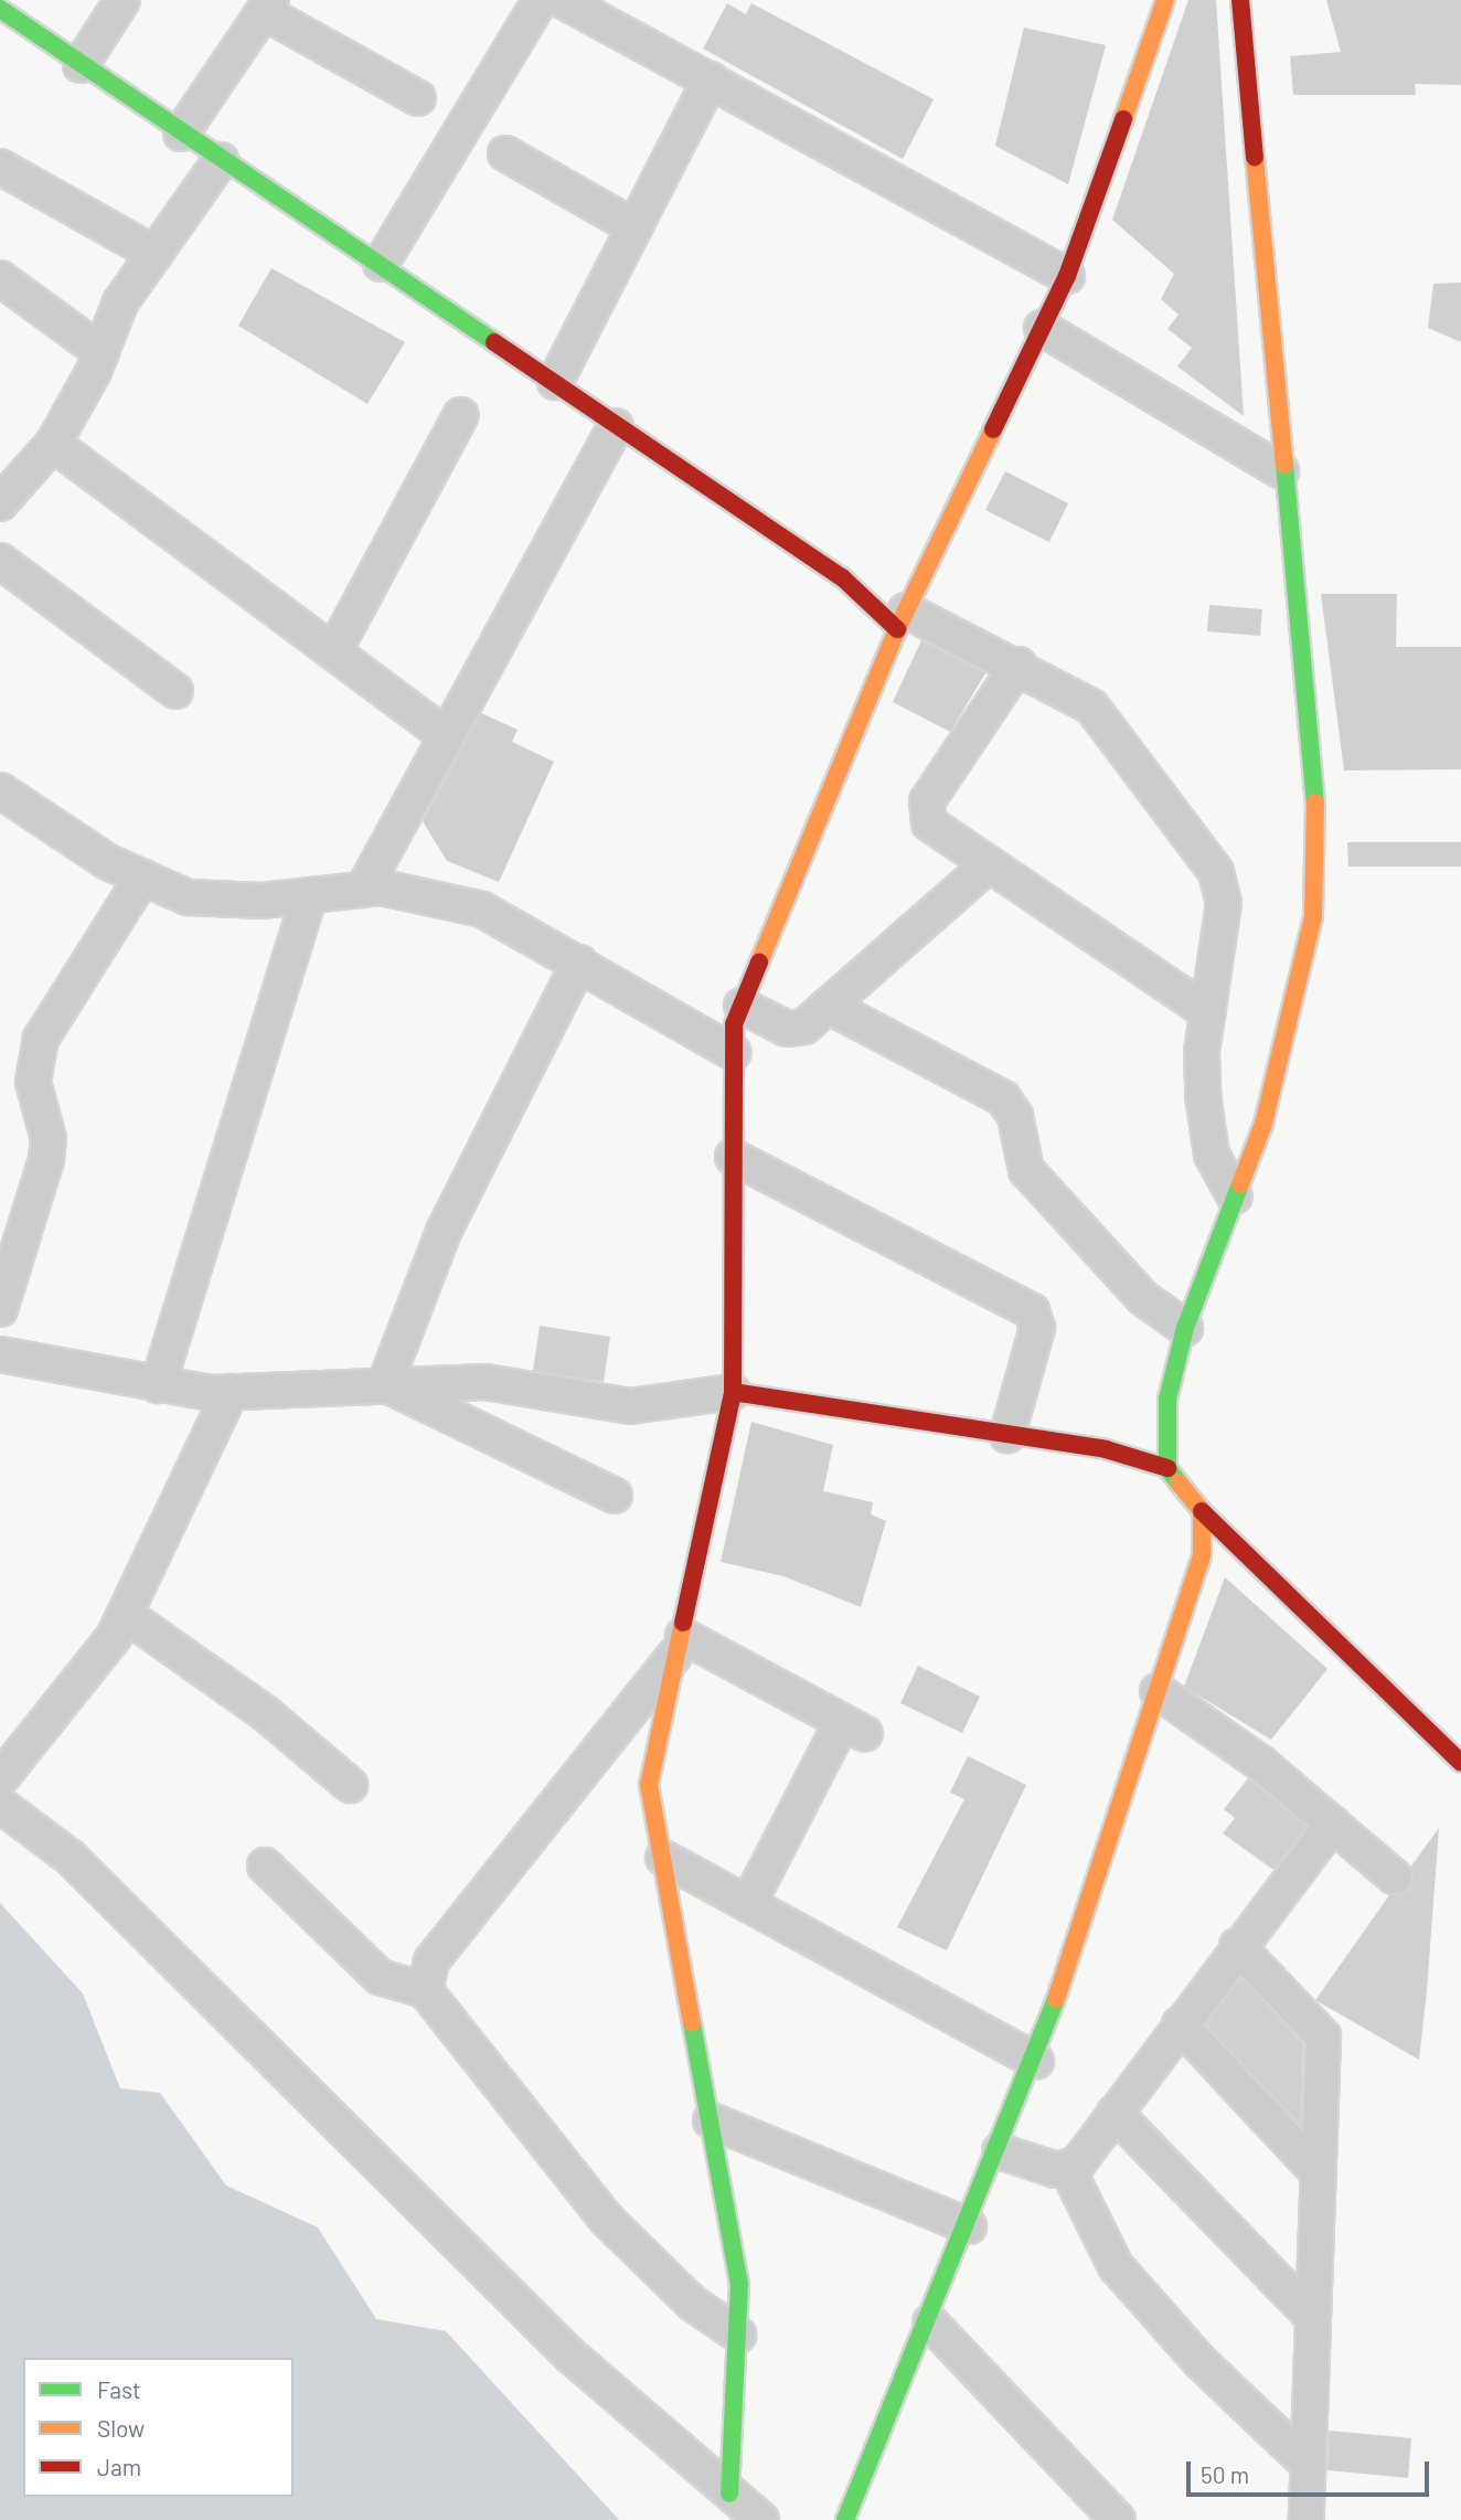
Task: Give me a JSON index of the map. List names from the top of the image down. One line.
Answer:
{"legend":["Fast","Slow","Jam"],"scale_bar":"50 m"}
